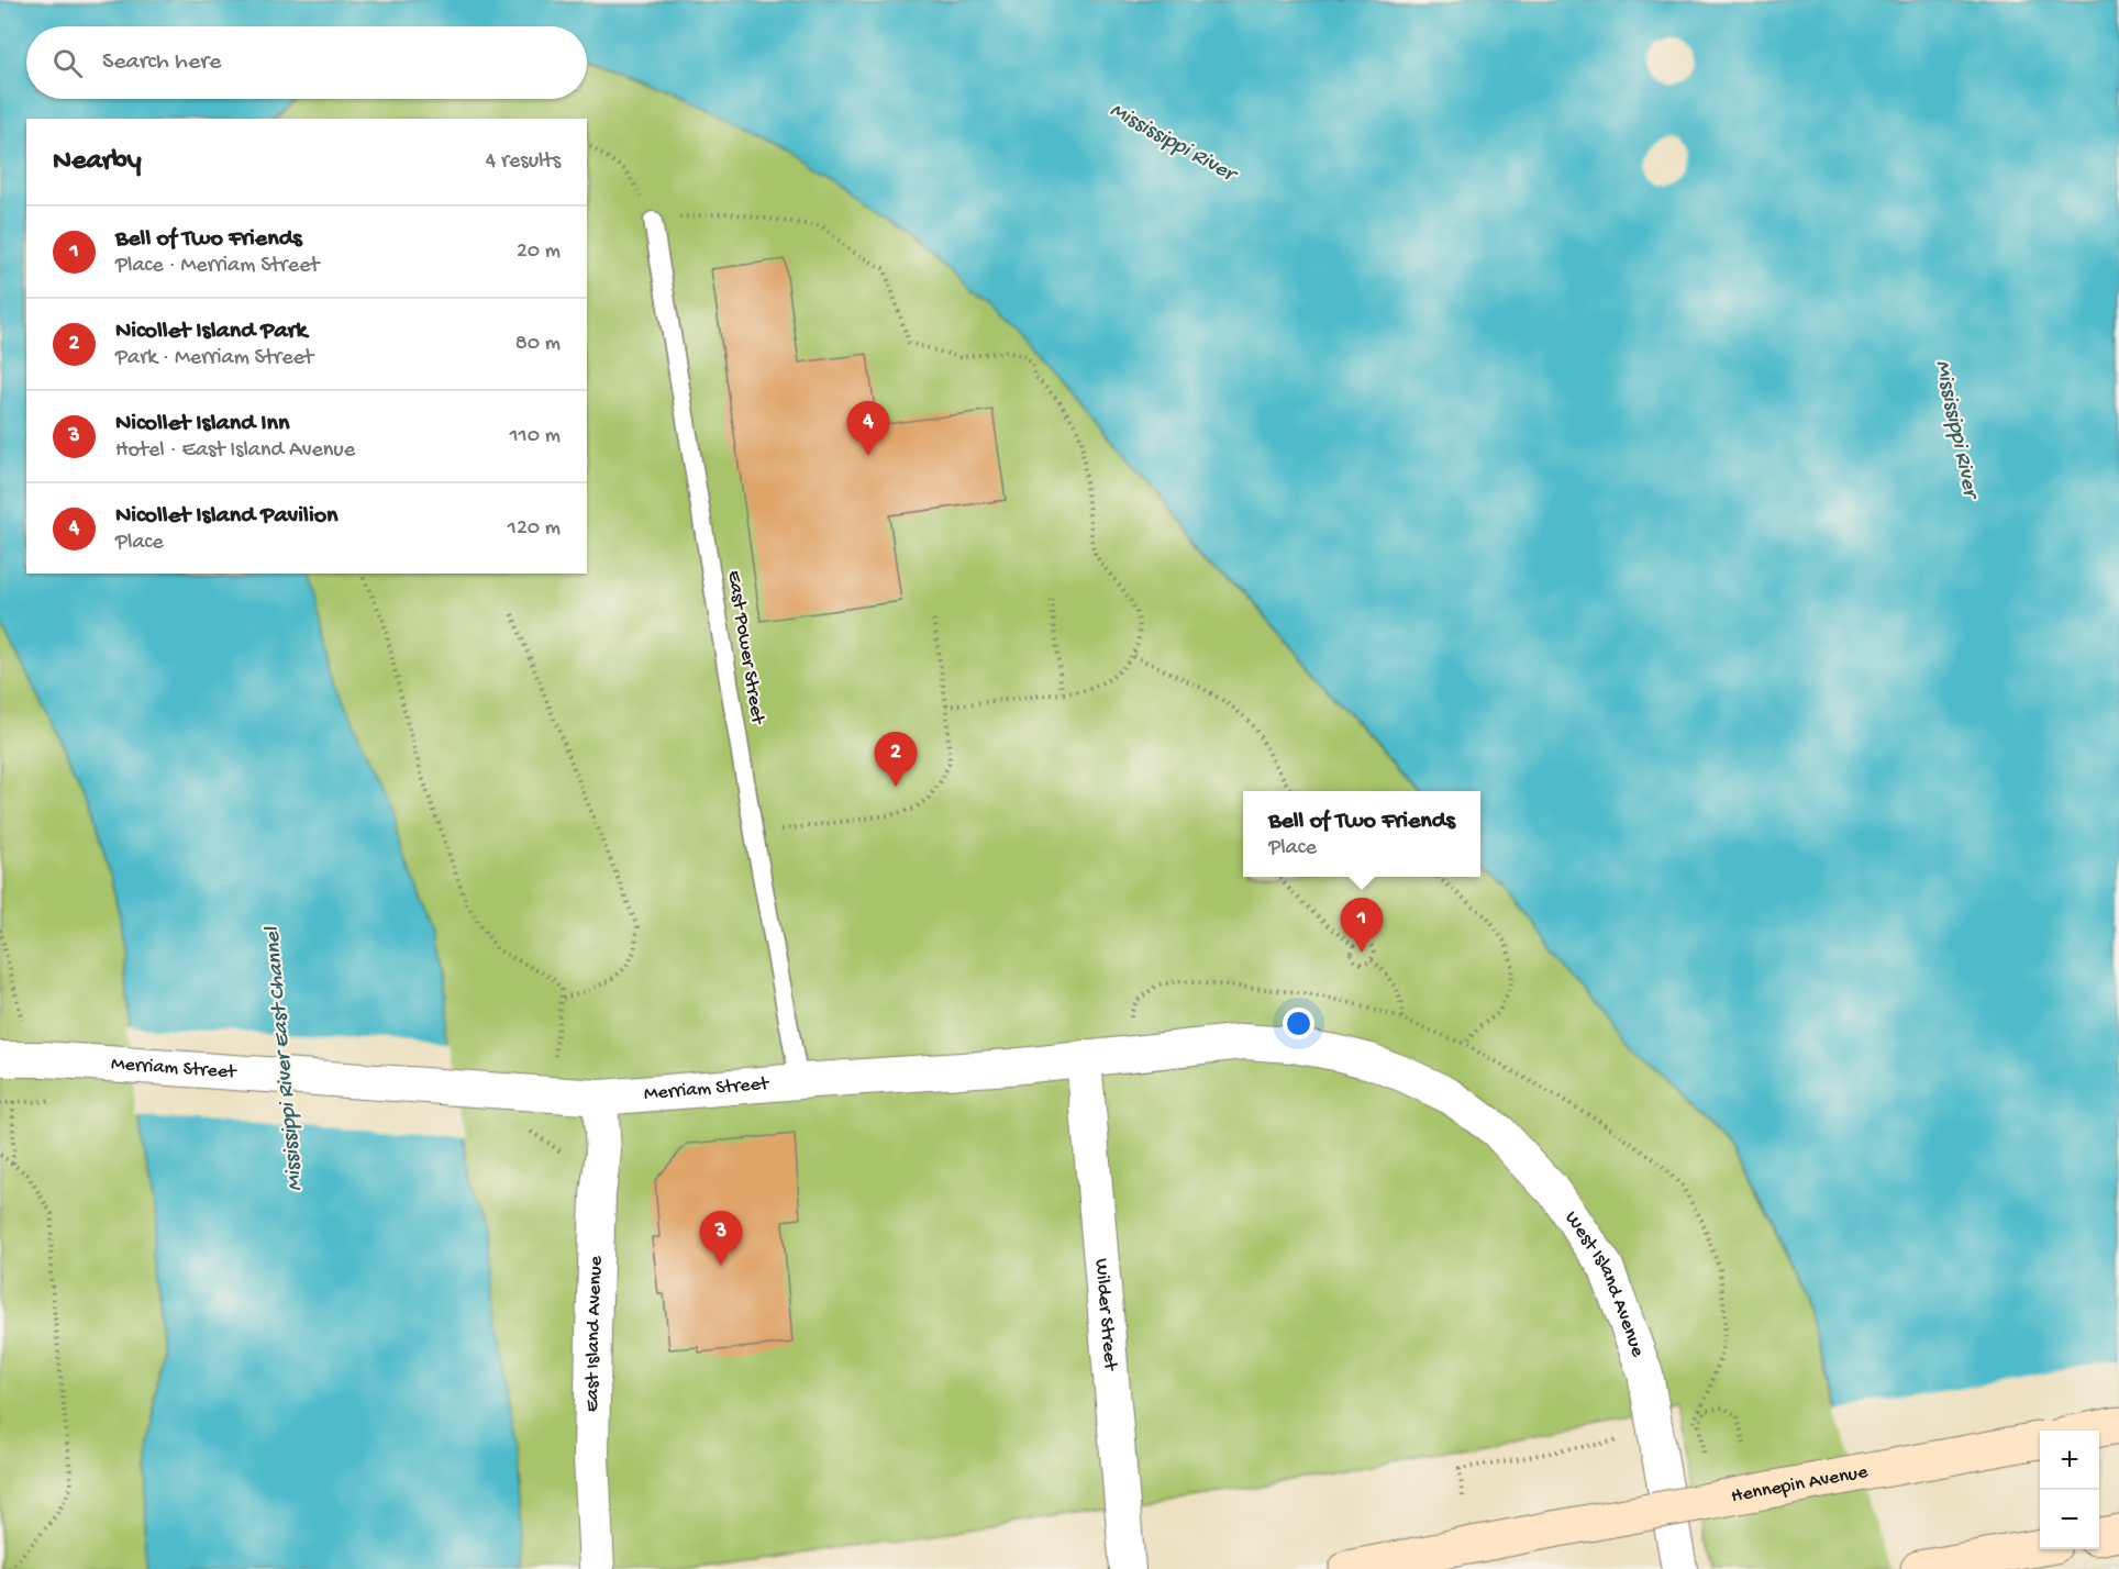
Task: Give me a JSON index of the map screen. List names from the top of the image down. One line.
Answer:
{"streets":{"main road":["Hennepin Avenue"],"street":["Merriam Street","West Island Avenue","Wilder Street","East Island Avenue"],"lane":["East Power Street"]},"crossings":[["East Power Street","Merriam Street"],["Merriam Street","West Island Avenue"],["Merriam Street","Wilder Street"],["Merriam Street","East Island Avenue"]],"water":["Mississippi River","Mississippi River East Channel"],"page":{"search":"Search here","heading":["Nearby","4 results"],"list":[{"mark":"1","name":"Bell of Two Friends","note":"Place · Merriam Street","value":"20 m"},{"mark":"2","name":"Nicollet Island Park","note":"Park · Merriam Street","value":"80 m"},{"mark":"3","name":"Nicollet Island Inn","note":"Hotel · East Island Avenue","value":"110 m"},{"mark":"4","name":"Nicollet Island Pavilion","note":"Place","value":"120 m"}],"pins":["4","2","1","3"],"popup":["Bell of Two Friends","Place"],"map_buttons":["+","−"]}}
